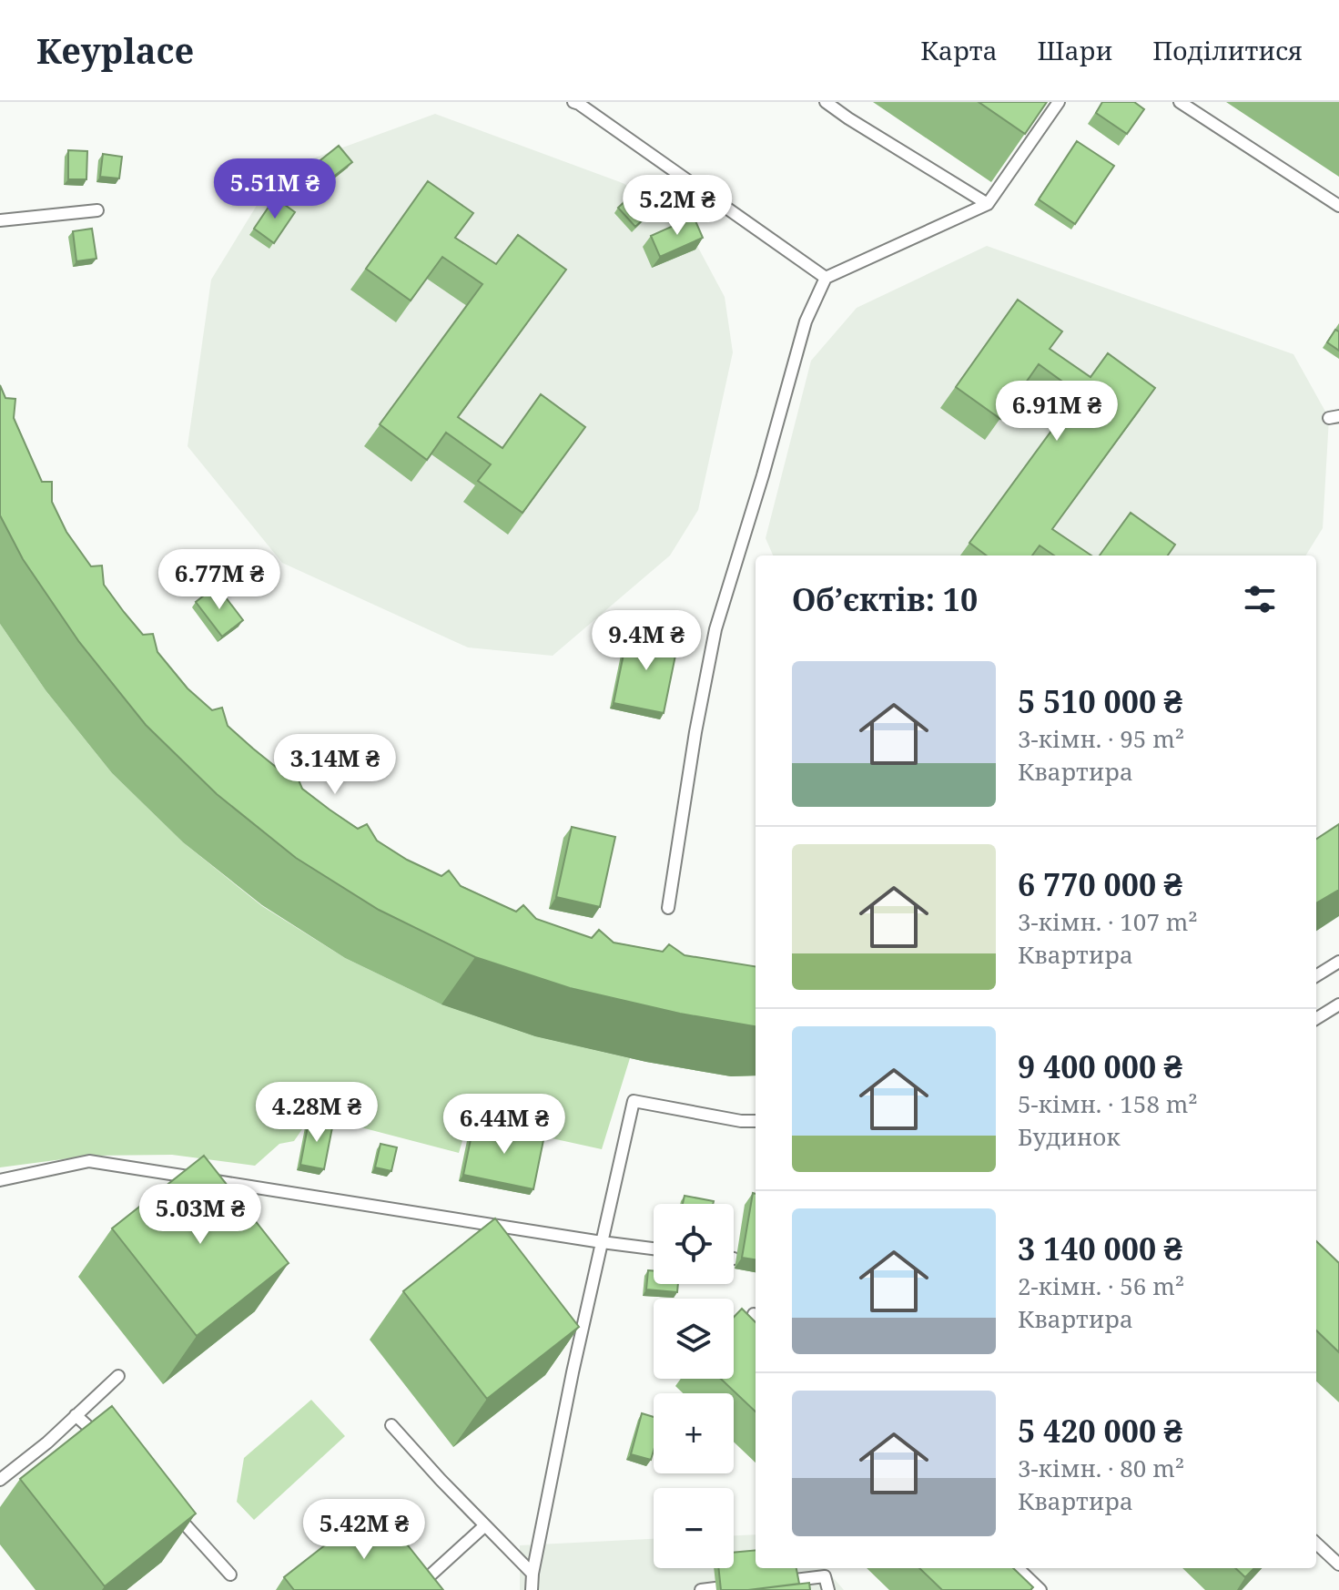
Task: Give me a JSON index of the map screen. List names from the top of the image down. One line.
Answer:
{"page":{"header":"Keyplace","nav":["Карта","Шари","Поділитися"],"price":["5.51M ₴","5.2M ₴","6.91M ₴","6.77M ₴","9.4M ₴","3.14M ₴","4.28M ₴","6.44M ₴","5.03M ₴","5.42M ₴"],"heading":"Об’єктів: 10","list":[{"name":"5 510 000 ₴","note":"3-кімн. · 95 m² · Квартира"},{"name":"6 770 000 ₴","note":"3-кімн. · 107 m² · Квартира"},{"name":"9 400 000 ₴","note":"5-кімн. · 158 m² · Будинок"},{"name":"3 140 000 ₴","note":"2-кімн. · 56 m² · Квартира"},{"name":"5 420 000 ₴","note":"3-кімн. · 80 m² · Квартира"}],"map_buttons":["+","−"]}}
